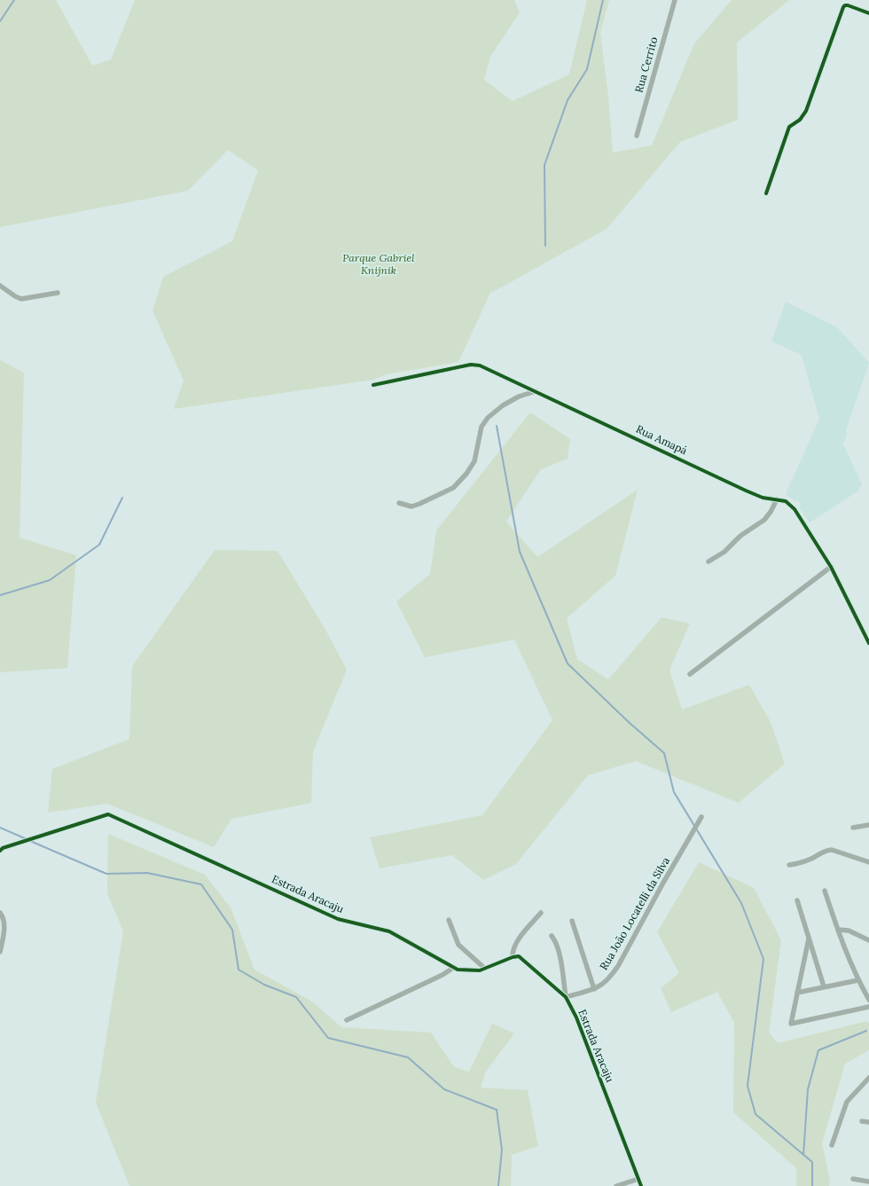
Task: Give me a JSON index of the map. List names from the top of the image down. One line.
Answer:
{"streets":{"street":["Rua Cerrito","Rua Amapá","Estrada Aracaju","Rua João Locatelli da Silva"]},"crossings":[["Estrada Aracaju","Rua João Locatelli da Silva"]],"parks":["Parque Gabriel Knijnik"]}
